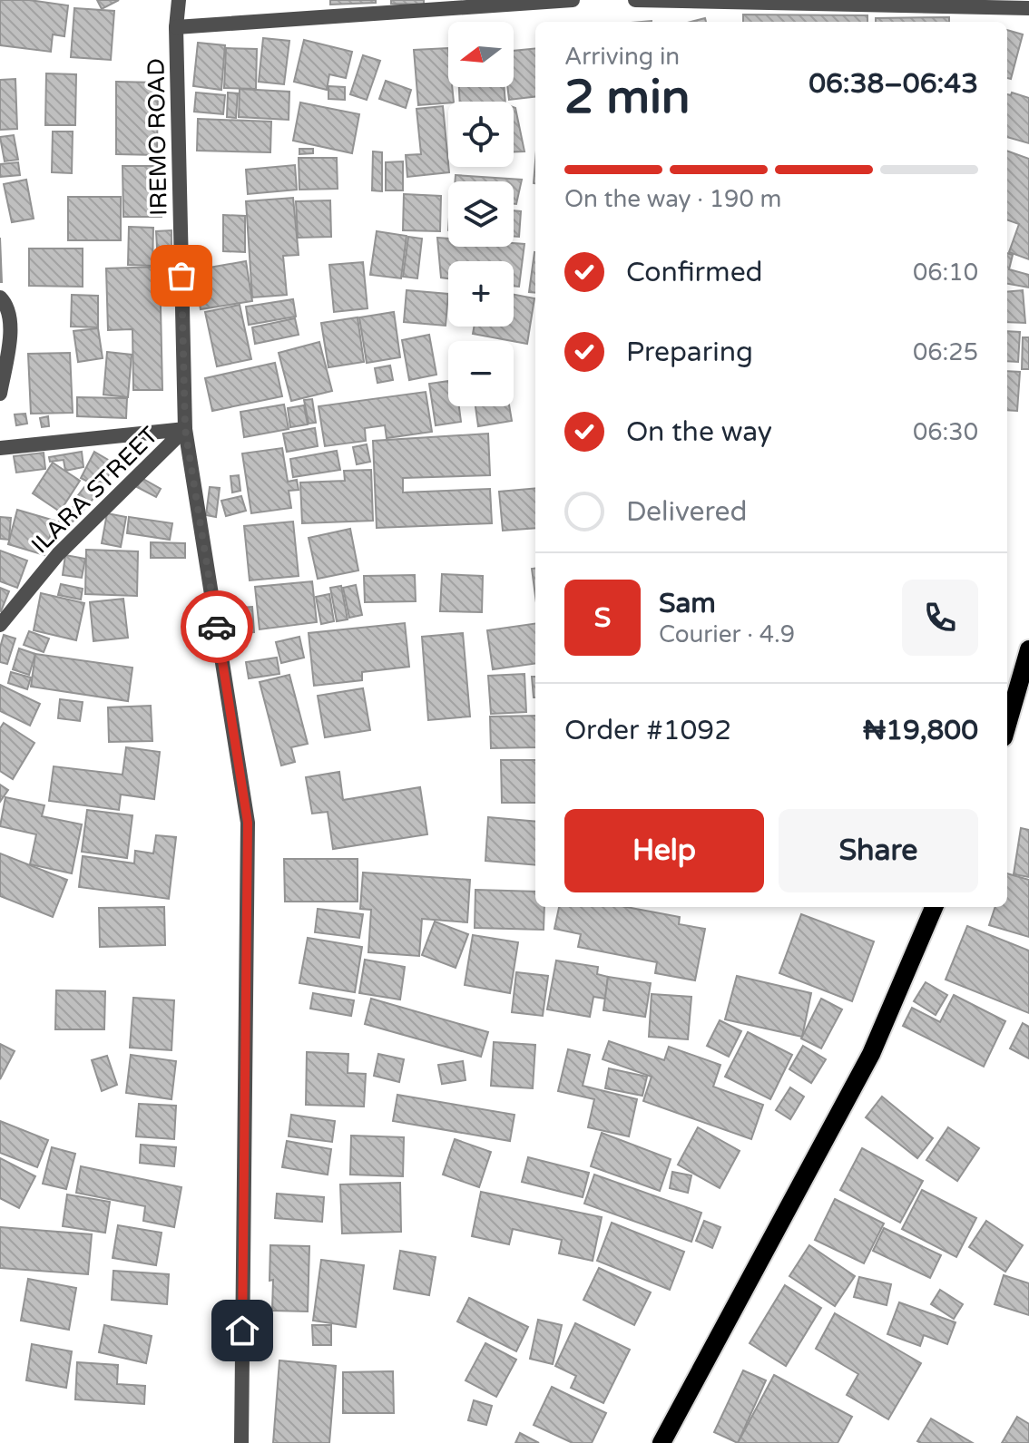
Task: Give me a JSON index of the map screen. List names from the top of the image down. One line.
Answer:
{"streets":{"street":["IREMO ROAD","ILARA STREET"]},"crossings":[["IREMO ROAD","ILARA STREET"]],"north":"left","page":{"map_buttons":["+","−"],"heading":["2 min","Arriving in","06:38–06:43"],"panel":["Sam","Courier · 4.9","Order #1092","₦19,800"],"bar":"On the way · 190 m","list":[["Confirmed","06:10"],["Preparing","06:25"],["On the way","06:30"],"Delivered"],"round":"S","buttons":["Help","Share"]}}
